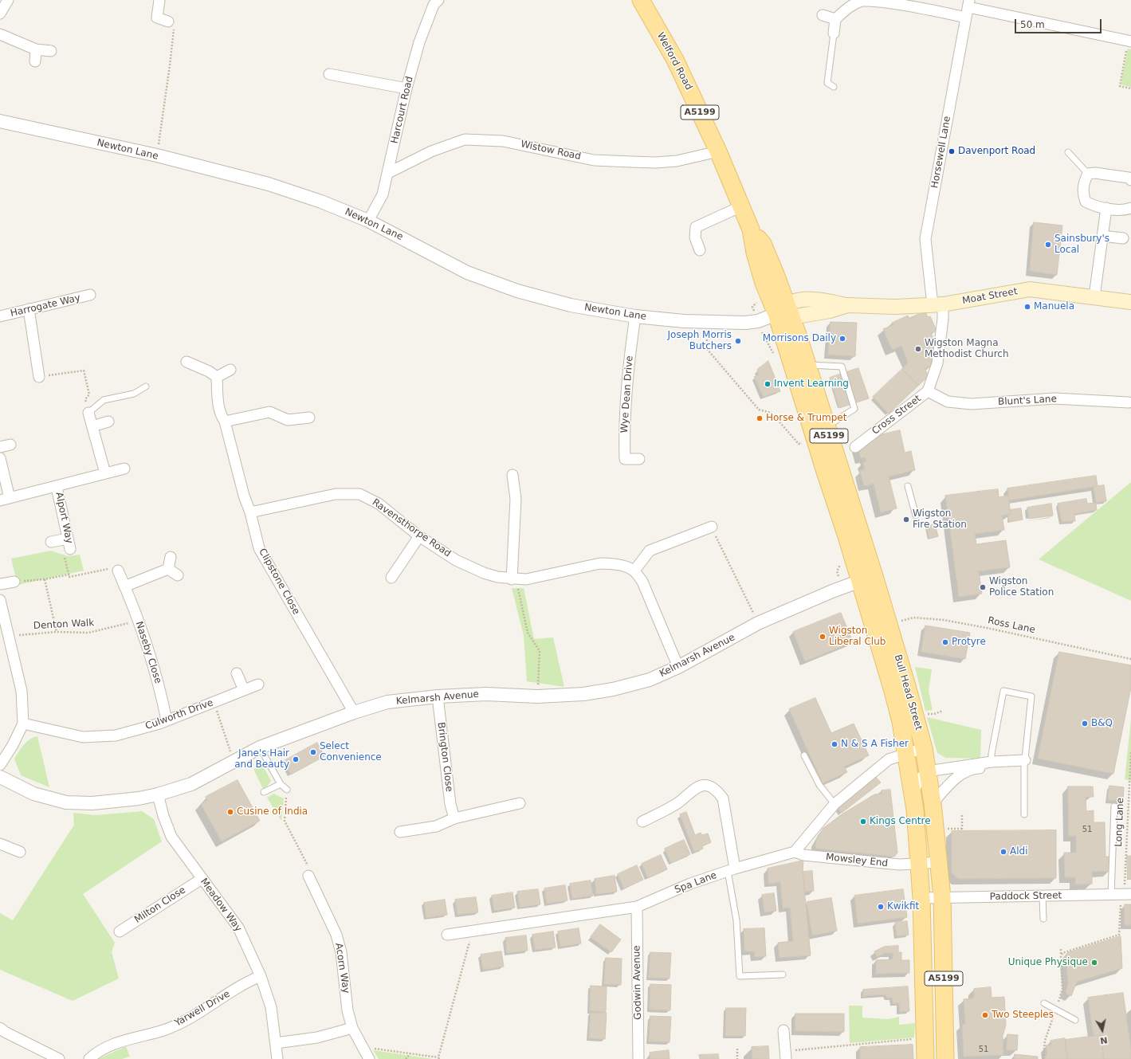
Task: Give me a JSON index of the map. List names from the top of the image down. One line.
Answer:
{"streets":{"main road":["Welford Road","A5199","Moat Street","Bull Head Street"],"street":["Harcourt Road","Newton Lane","Wistow Road","Horsewell Lane","Harrogate Way","Wye Dean Drive","Blunt's Lane","Cross Street","Alport Way","Ravensthorpe Road","Clipstone Close","Naseby Close","Kelmarsh Avenue","Culworth Drive","Brington Close","Mowsley End","Spa Lane","Paddock Street","Milton Close","Meadow Way","Acorn Way","Godwin Avenue","Yarwell Drive"],"path":["Denton Walk","Ross Lane","Long Lane"]},"crossings":[["Welford Road","Newton Lane"],["Welford Road","Wistow Road"],["Welford Road","Moat Street"],["Welford Road","Bull Head Street"],["Harcourt Road","Newton Lane"],["Harcourt Road","Wistow Road"],["Newton Lane","Moat Street"],["Newton Lane","Wye Dean Drive"],["Newton Lane","Bull Head Street"],["Horsewell Lane","Moat Street"],["Horsewell Lane","Cross Street"],["Moat Street","Cross Street"],["Moat Street","Bull Head Street"],["Blunt's Lane","Cross Street"],["Ravensthorpe Road","Clipstone Close"],["Clipstone Close","Kelmarsh Avenue"],["Denton Walk","Naseby Close"],["Ross Lane","Bull Head Street"],["Naseby Close","Culworth Drive"],["Kelmarsh Avenue","Bull Head Street"],["Kelmarsh Avenue","Brington Close"],["Kelmarsh Avenue","Meadow Way"],["Bull Head Street","Mowsley End"],["Bull Head Street","Paddock Street"],["Long Lane","Paddock Street"],["Mowsley End","Spa Lane"],["Spa Lane","Godwin Avenue"],["Milton Close","Meadow Way"],["Meadow Way","Yarwell Drive"]],"places":["Davenport Road","Sainsbury's Local","Manuela","Morrisons Daily","Joseph Morris Butchers","Wigston Magna Methodist Church","Invent Learning","Horse & Trumpet","Wigston Fire Station","Wigston Police Station","Wigston Liberal Club","Protyre","B&Q","N & S A Fisher","Select Convenience","Jane's Hair and Beauty","Cusine of India","Kings Centre","Aldi","Kwikfit","Unique Physique","Two Steeples"],"house_numbers":["51","51"],"scale_bar":"50 m","north":"bottom"}
